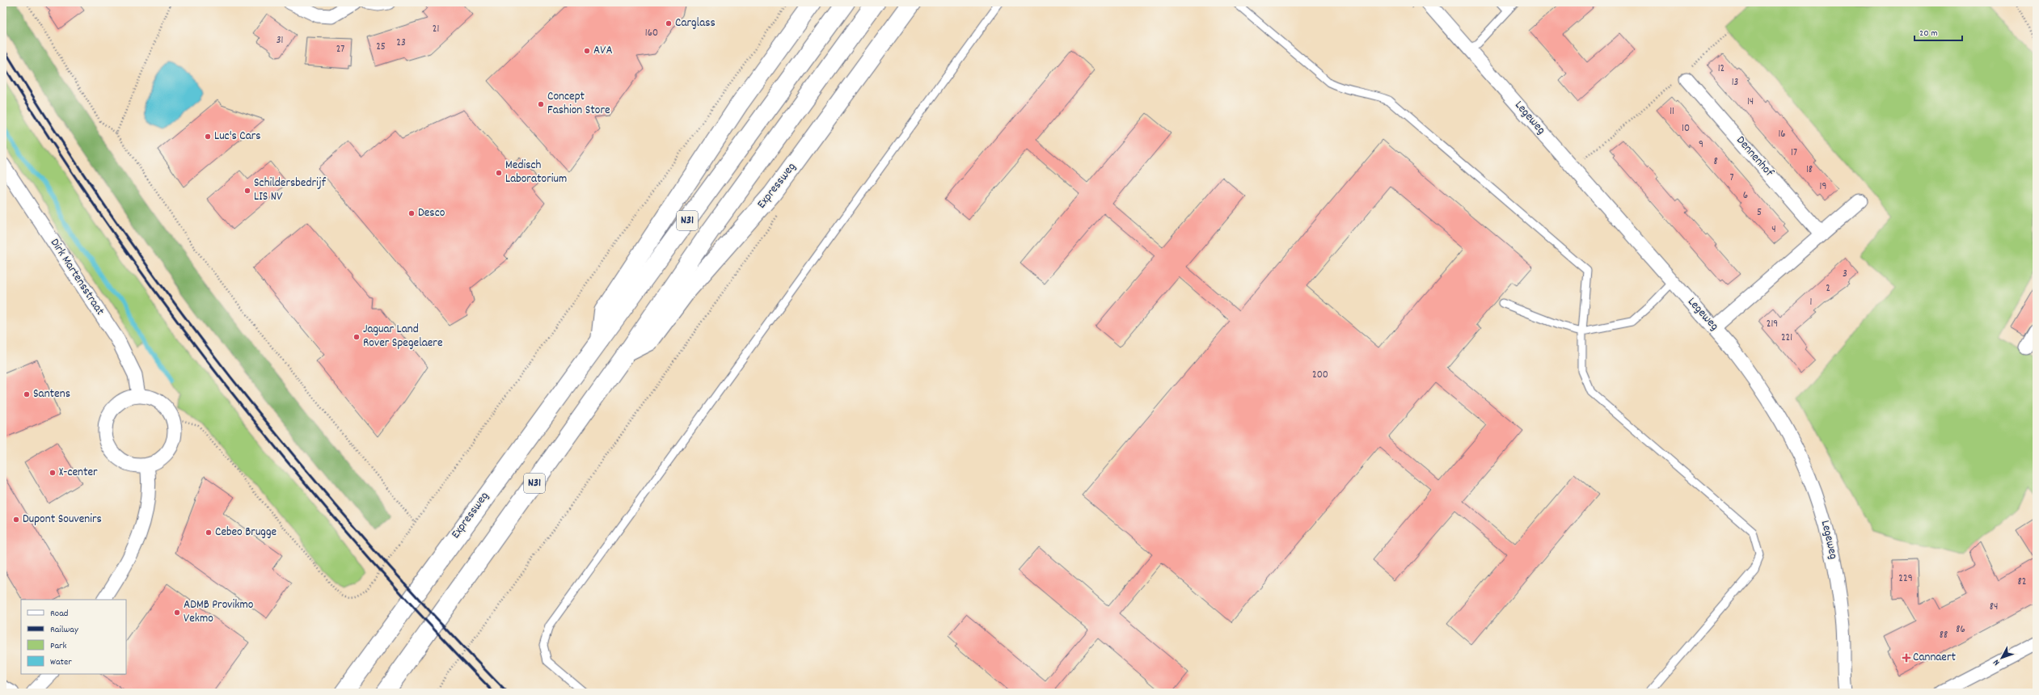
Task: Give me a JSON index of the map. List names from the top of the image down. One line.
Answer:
{"streets":{"main road":["Expressweg","N31"],"street":["Legeweg","Dennenhof","Dirk Martensstraat"]},"places":{"other":["Carglass","AVA","Concept Fashion Store","Luc's Cars","Medisch Laboratorium","Schildersbedrijf LIS NV","Desco","Jaguar Land Rover Spegelaere","Santens","X-center","Dupont Souvenirs","Cebeo Brugge","ADMB Provikmo Vekmo"],"health":["Cannaert"]},"house_numbers":["21","160","31","23","25","27","12","13","14","11","10","16","9","17","8","18","7","19","6","5","4","3","2","1","219","221","200","229","82","84","86","88"],"legend":["Road","Railway","Park","Water"],"scale_bar":"20 m","north":"bottom left"}
